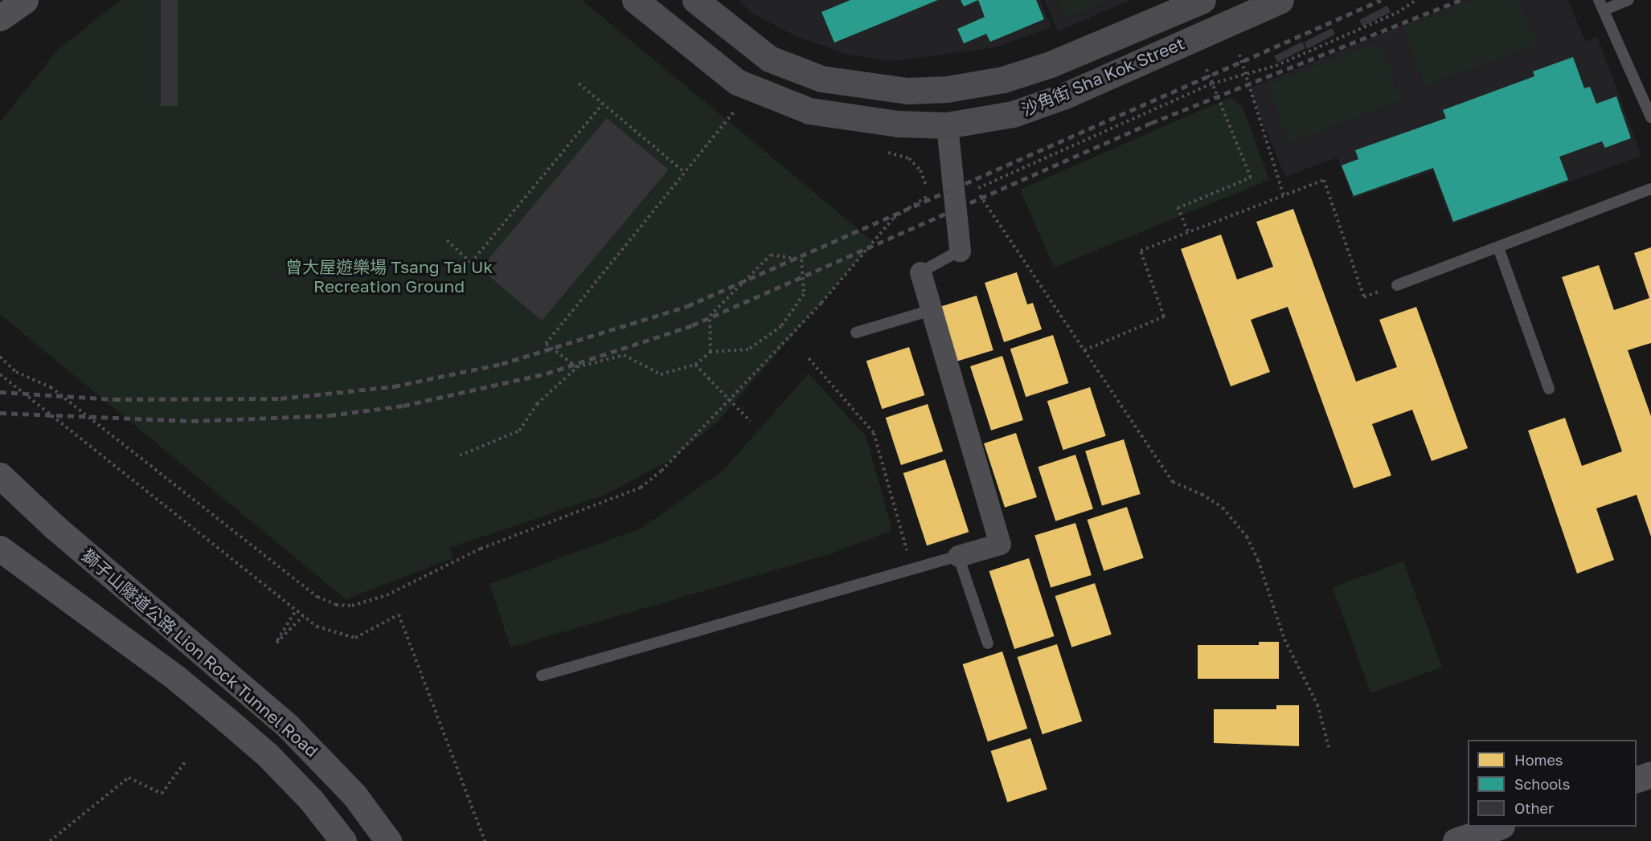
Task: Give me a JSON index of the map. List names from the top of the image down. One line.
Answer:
{"streets":{"main road":["沙角街 Sha Kok Street","獅子山隧道公路 Lion Rock Tunnel Road"]},"parks":["曾大屋遊樂場 Tsang Tai Uk Recreation Ground"],"legend":["Homes","Schools","Other"]}
